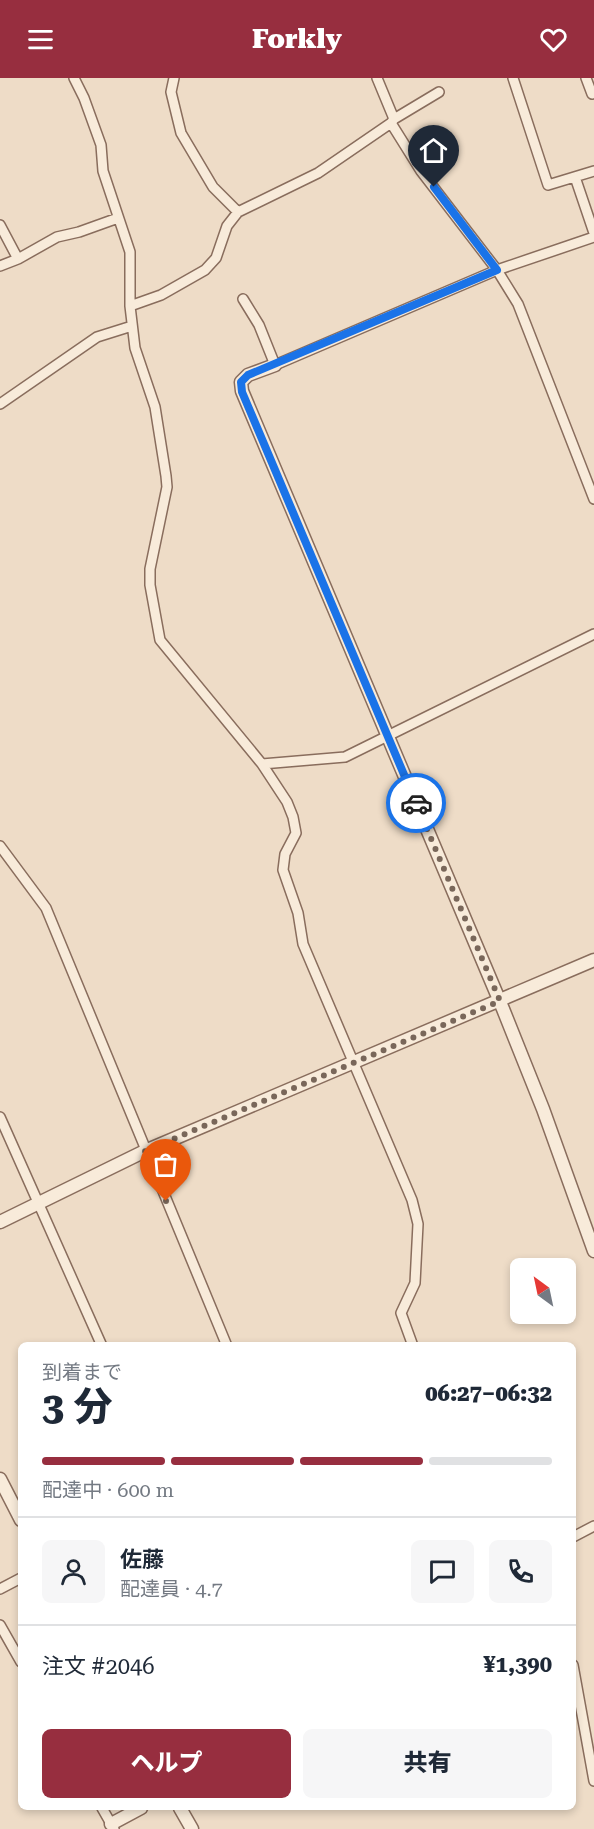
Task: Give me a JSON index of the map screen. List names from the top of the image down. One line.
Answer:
{"north":"top left","page":{"header":"Forkly","heading":["3 分","到着まで","06:27–06:32"],"panel":["佐藤","配達員 · 4.7","注文 #2046","¥1,390"],"bar":"配達中 · 600 m","buttons":["ヘルプ","共有"]}}
